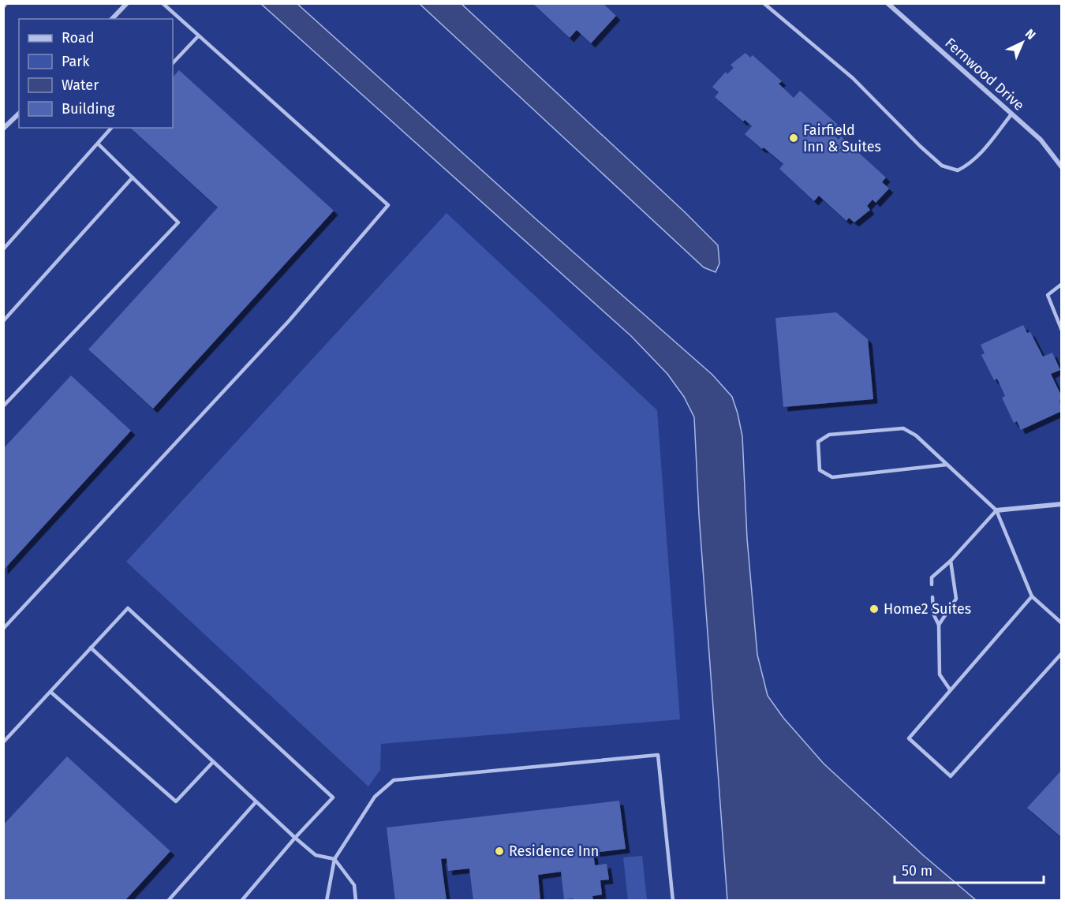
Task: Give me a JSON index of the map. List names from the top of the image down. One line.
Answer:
{"streets":{"street":["Fernwood Drive"]},"places":["Fairfield Inn & Suites","Home2 Suites","Residence Inn"],"legend":["Road","Park","Water","Building"],"scale_bar":"50 m","north":"top right"}
